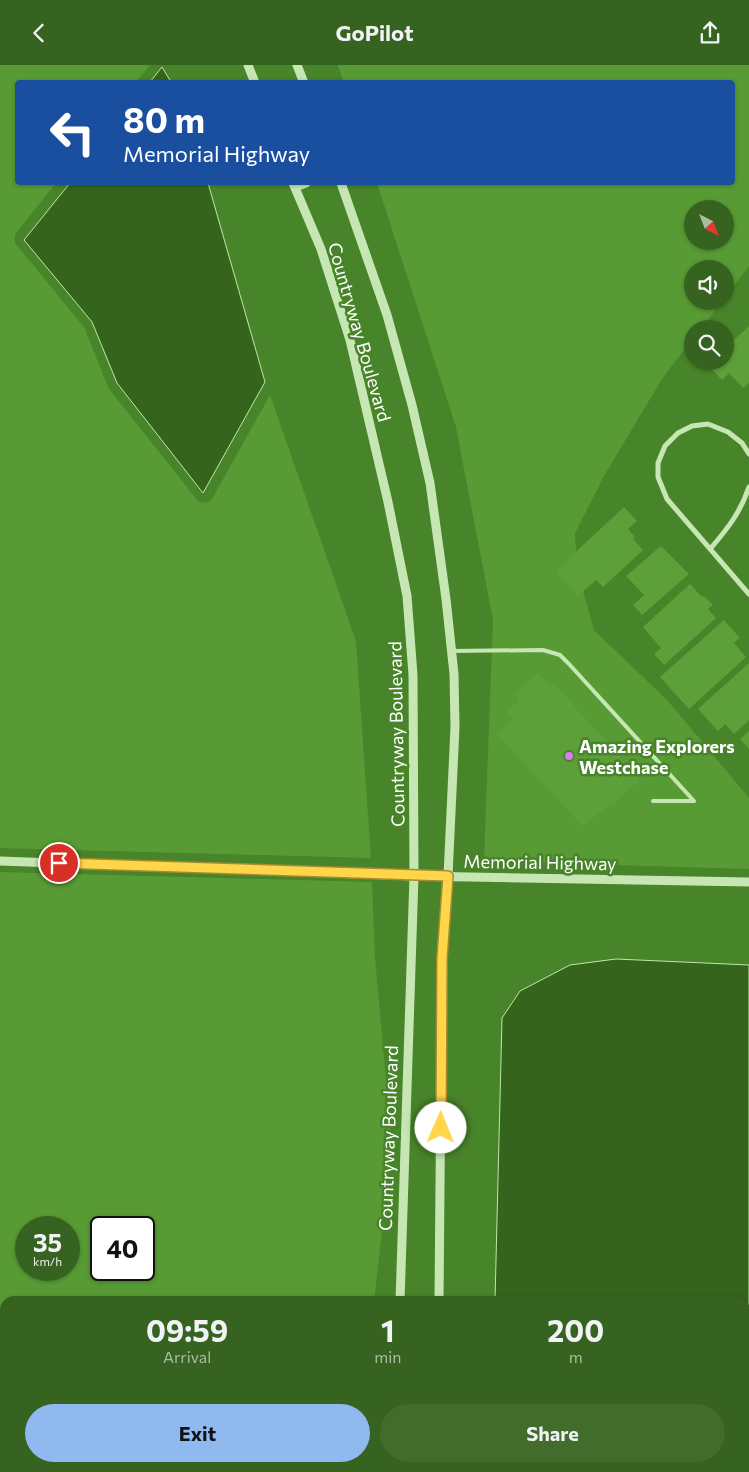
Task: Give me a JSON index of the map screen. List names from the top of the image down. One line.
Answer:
{"streets":{"street":["Countryway Boulevard","Memorial Highway"]},"crossings":[["Countryway Boulevard","Memorial Highway"]],"places":["Amazing Explorers Westchase"],"north":"bottom right","page":{"header":"GoPilot","turn":["80 m","Memorial Highway"],"speed":"35 km/h","limit":"40","eta":["09:59","Arrival","1","min","200","m"],"buttons":["Exit","Share"]}}
